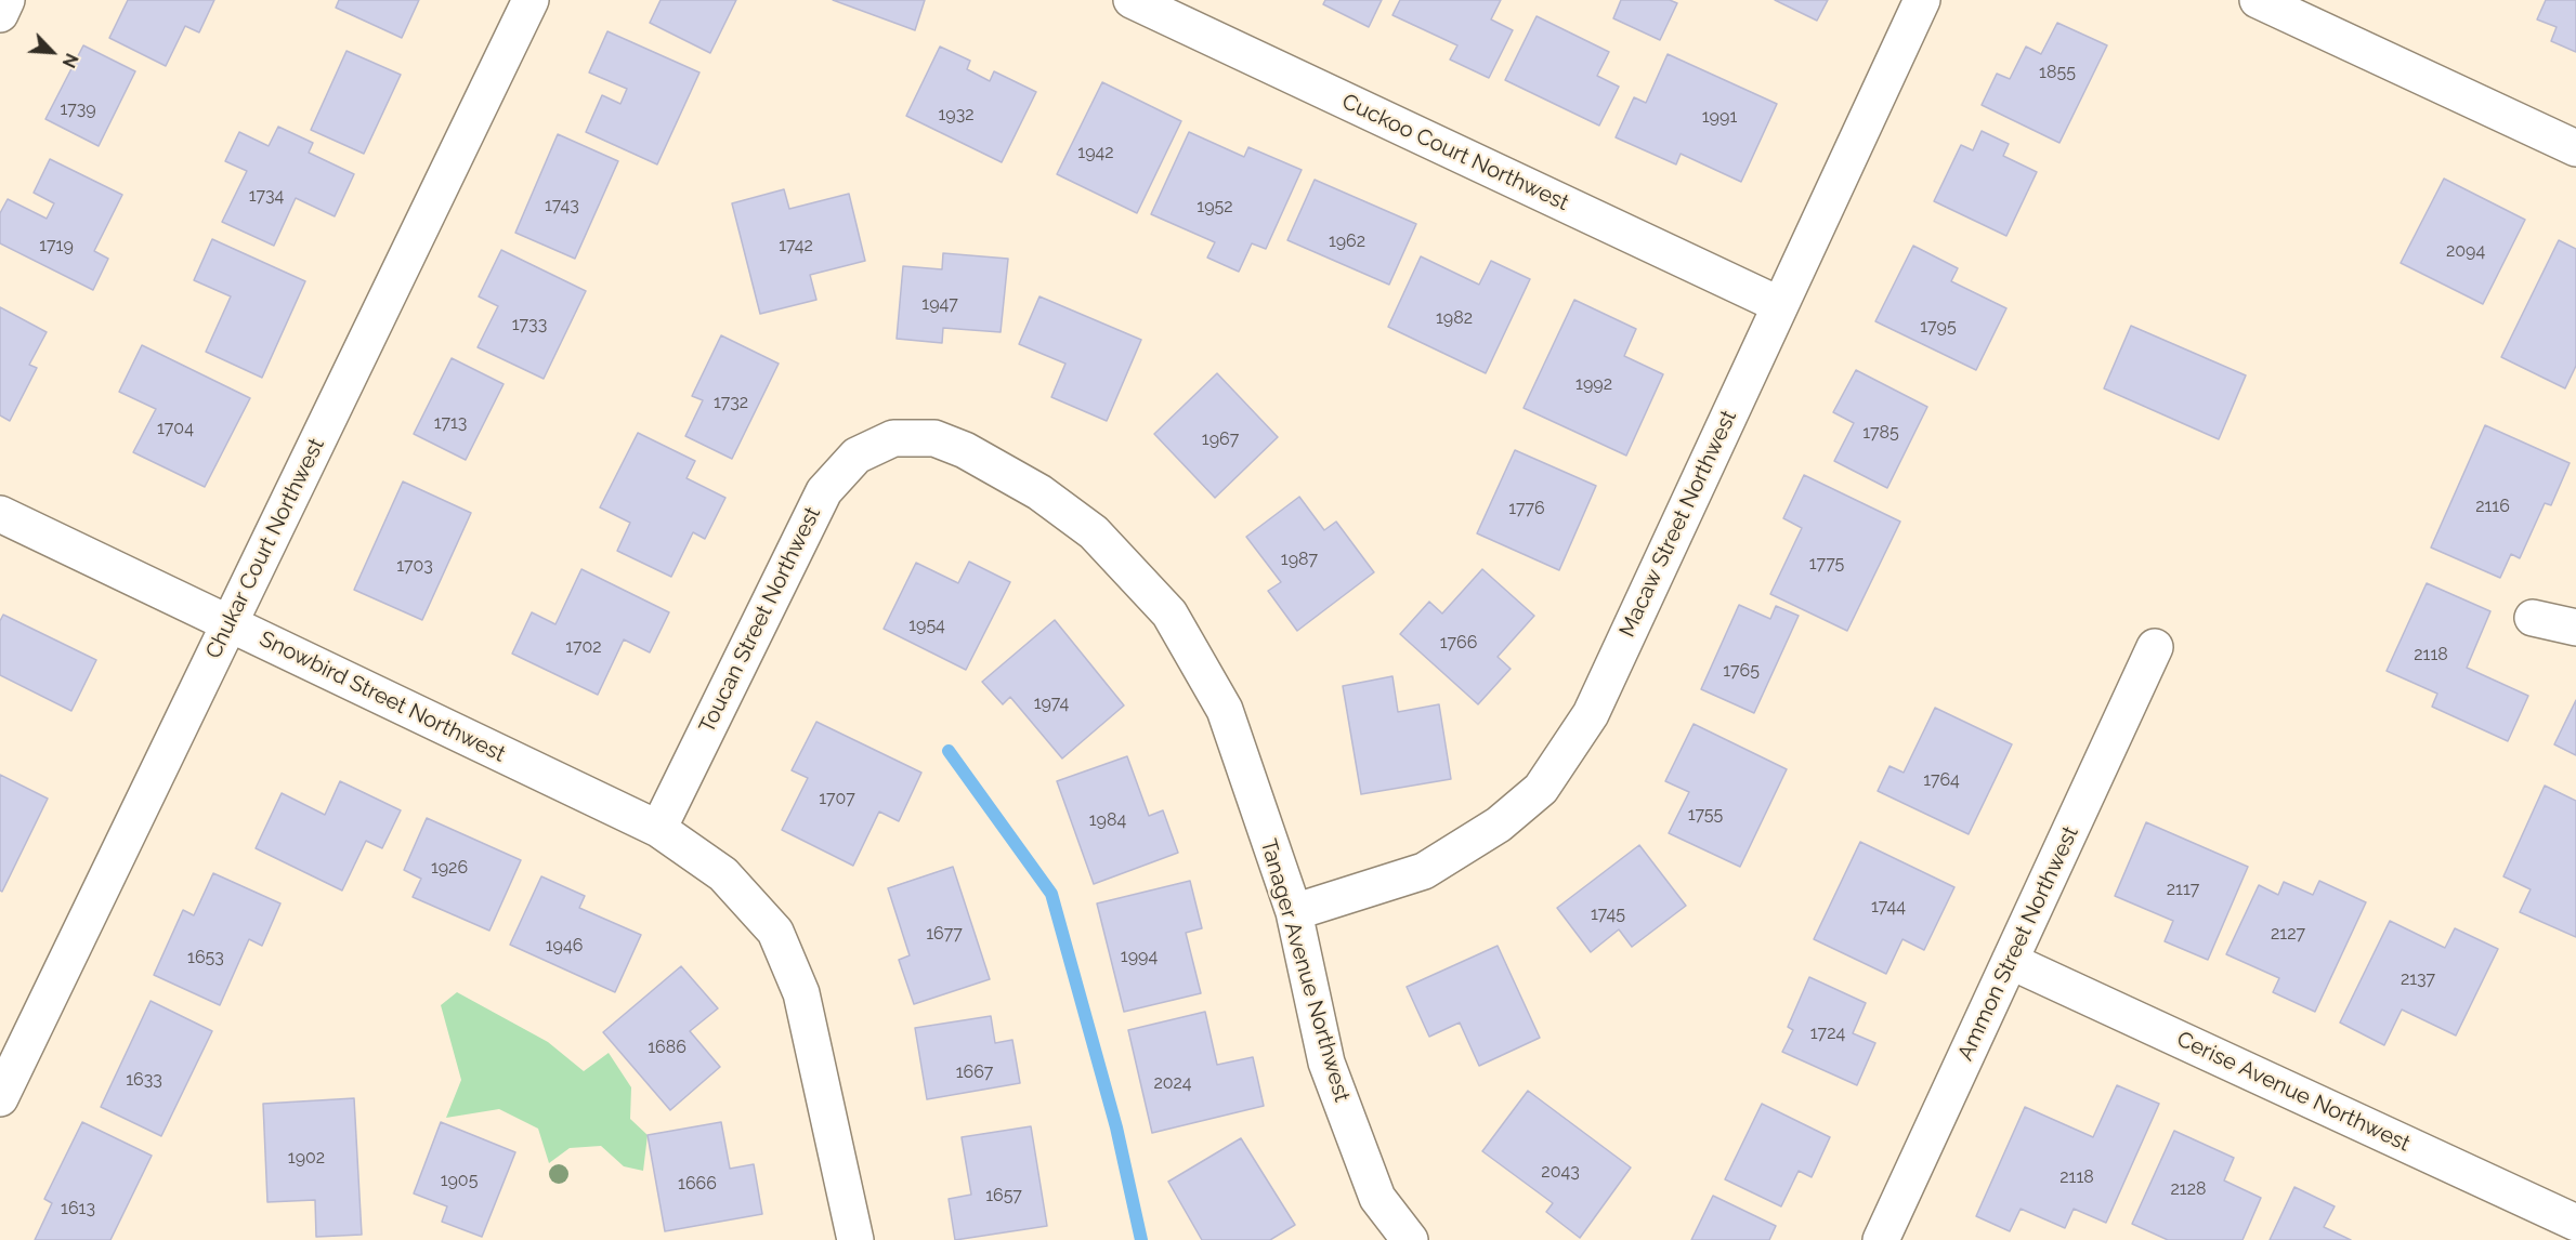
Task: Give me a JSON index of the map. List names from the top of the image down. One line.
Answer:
{"streets":{"street":["Cuckoo Court Northwest","Macaw Street Northwest","Chukar Court Northwest","Toucan Street Northwest","Snowbird Street Northwest","Ammon Street Northwest","Tanager Avenue Northwest","Cerise Avenue Northwest"]},"crossings":[["Cuckoo Court Northwest","Macaw Street Northwest"],["Macaw Street Northwest","Tanager Avenue Northwest"],["Chukar Court Northwest","Snowbird Street Northwest"],["Toucan Street Northwest","Snowbird Street Northwest"],["Toucan Street Northwest","Tanager Avenue Northwest"],["Ammon Street Northwest","Cerise Avenue Northwest"]],"house_numbers":["1855","1739","1932","1991","1942","1734","1743","1952","1962","1719","1742","2094","1947","1982","1733","1795","1992","1732","1713","1704","1785","1967","2116","1776","1987","1775","1703","1954","1766","1702","2118","1765","1974","1764","1707","1755","1984","1926","2117","1744","1745","1677","2127","1946","1994","1653","2137","1724","1686","1667","1633","2024","1902","2043","2118","1905","1666","2128","1657","1613"],"north":"bottom right"}
